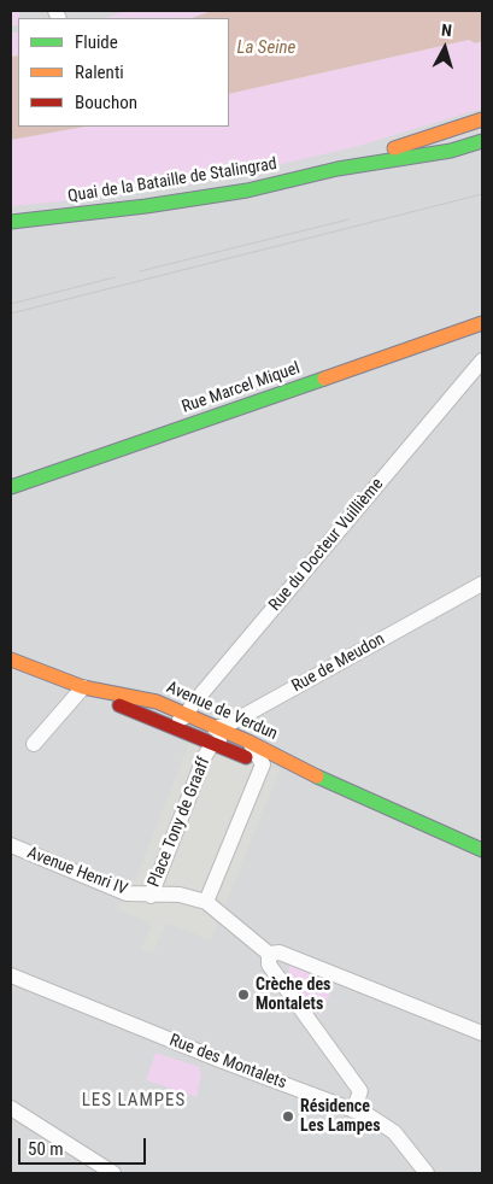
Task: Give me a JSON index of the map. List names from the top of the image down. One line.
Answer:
{"streets":{"main road":["Quai de la Bataille de Stalingrad","Rue Marcel Miquel","Avenue de Verdun"],"street":["Rue du Docteur Vuillième","Rue de Meudon","Place Tony de Graaff","Avenue Henri IV","Rue des Montalets"]},"crossings":[["Rue du Docteur Vuillième","Avenue de Verdun"],["Rue de Meudon","Avenue de Verdun"],["Avenue de Verdun","Place Tony de Graaff"],["Place Tony de Graaff","Avenue Henri IV"],["Avenue Henri IV","Rue des Montalets"]],"districts":["LES LAMPES"],"water":["La Seine"],"places":["Crèche des Montalets","Résidence Les Lampes"],"legend":["Fluide","Ralenti","Bouchon"],"scale_bar":"50 m","north":"top"}
